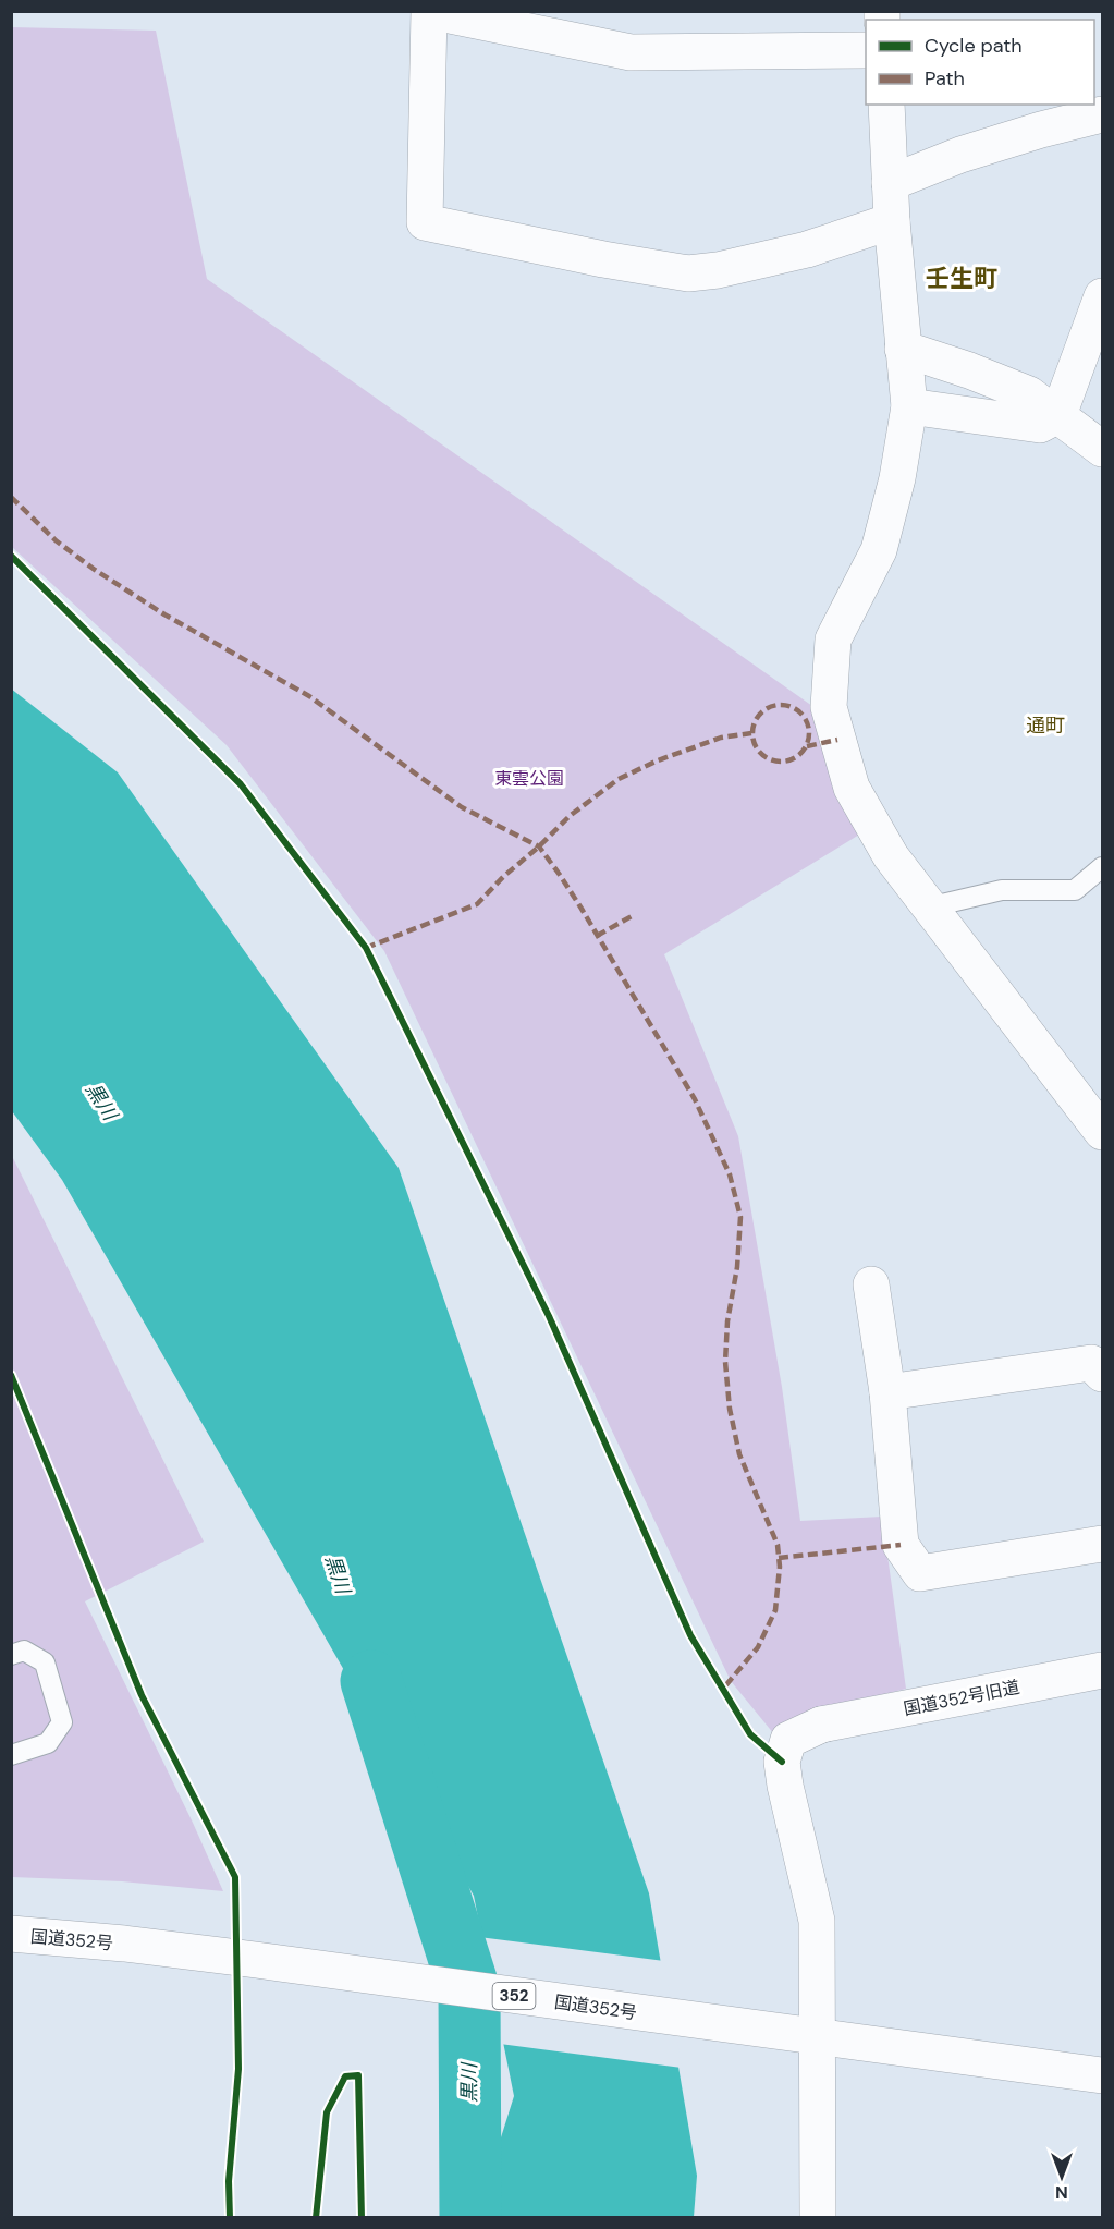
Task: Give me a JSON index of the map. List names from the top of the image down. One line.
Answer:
{"streets":{"main road":["国道352号旧道","国道352号","352"]},"crossings":[["国道352号旧道","国道352号"]],"districts":["壬生町","通町"],"water":["黒川"],"parks":["東雲公園"],"legend":["Cycle path","Path"],"north":"bottom"}
